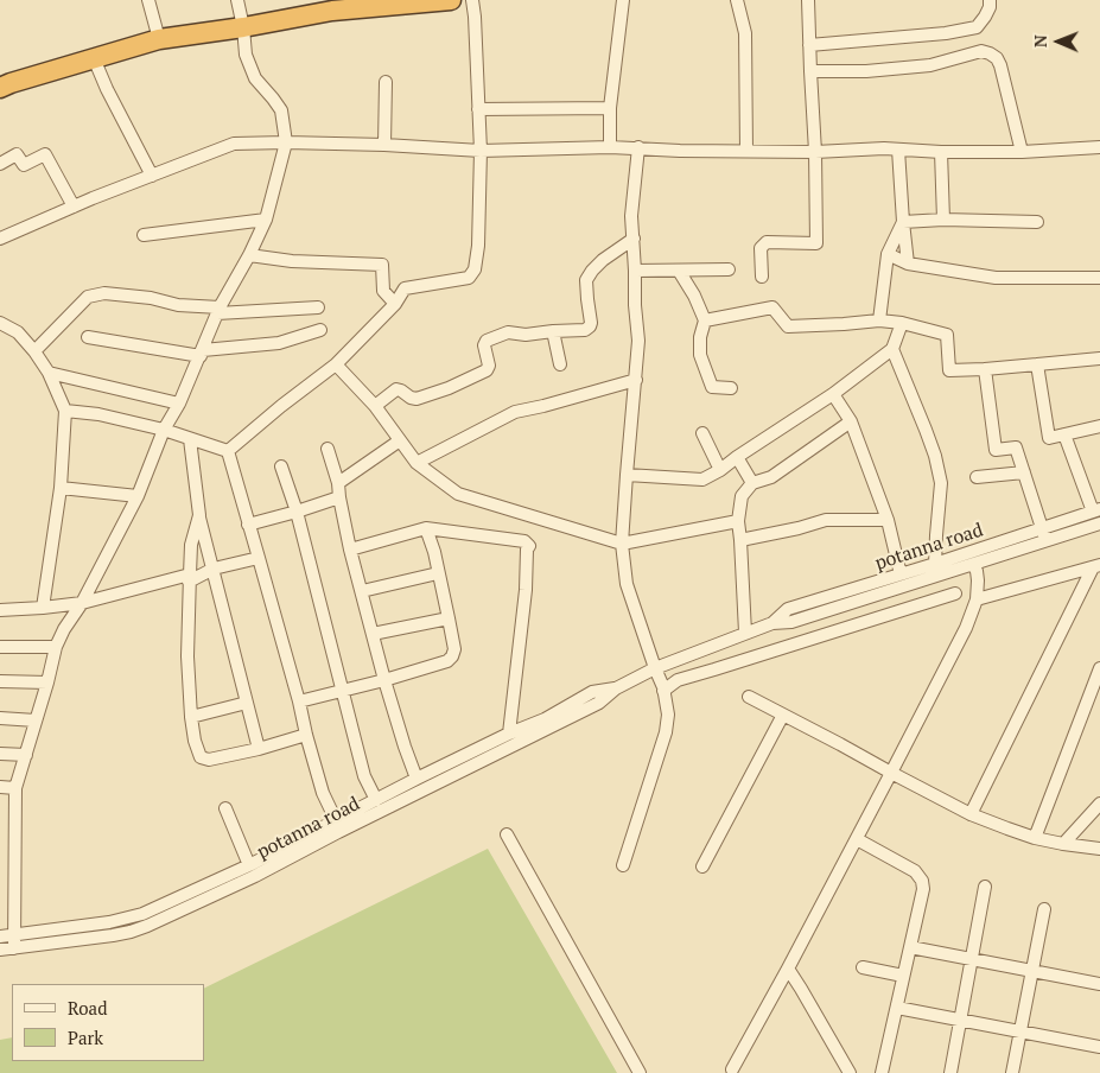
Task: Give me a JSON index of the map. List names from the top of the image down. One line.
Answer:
{"streets":{"street":["potanna road"]},"legend":["Road","Park"],"north":"left"}
